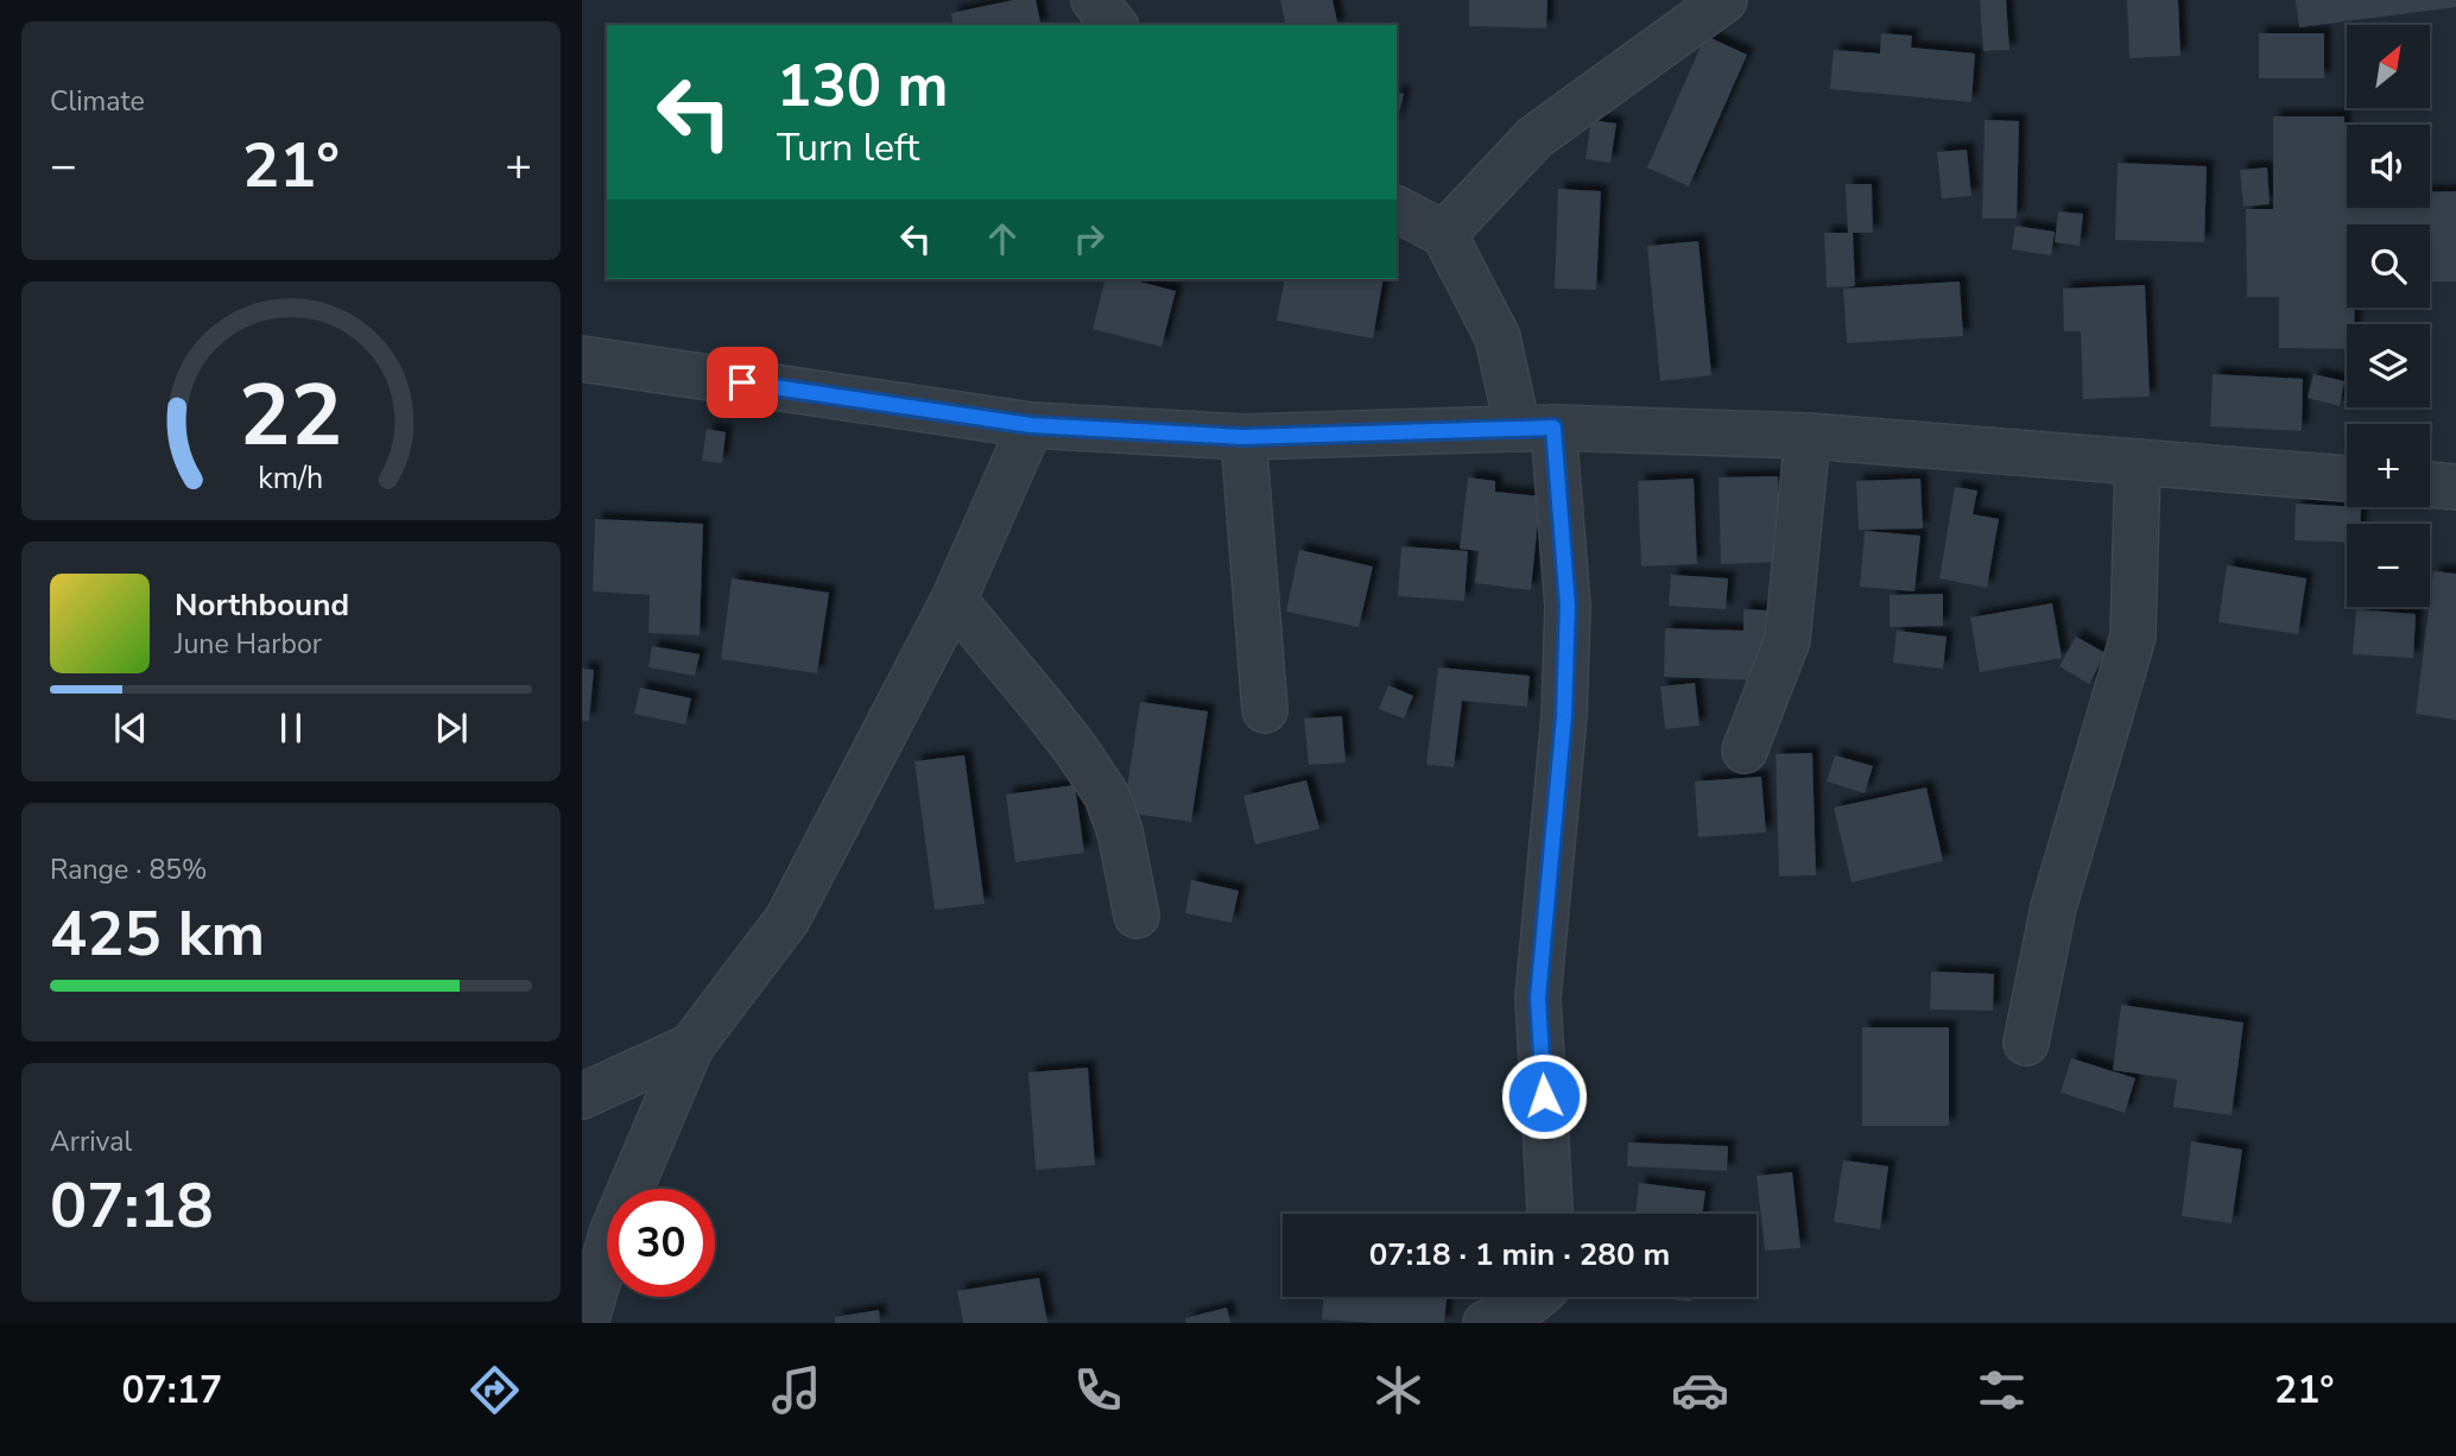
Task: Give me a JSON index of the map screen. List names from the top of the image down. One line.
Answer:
{"north":"top right","page":{"tile":["Climate",["Range · 85%","425 km"],["Arrival","07:18"]],"map_buttons":["+","−"],"turn":["130 m","Turn left"],"heat":["−","21°","+"],"song":["Northbound","June Harbor"],"limit":"30","trip":"07:18 · 1 min · 280 m","tabs":["07:17","21°"],"gauge":["22","km/h"]}}
